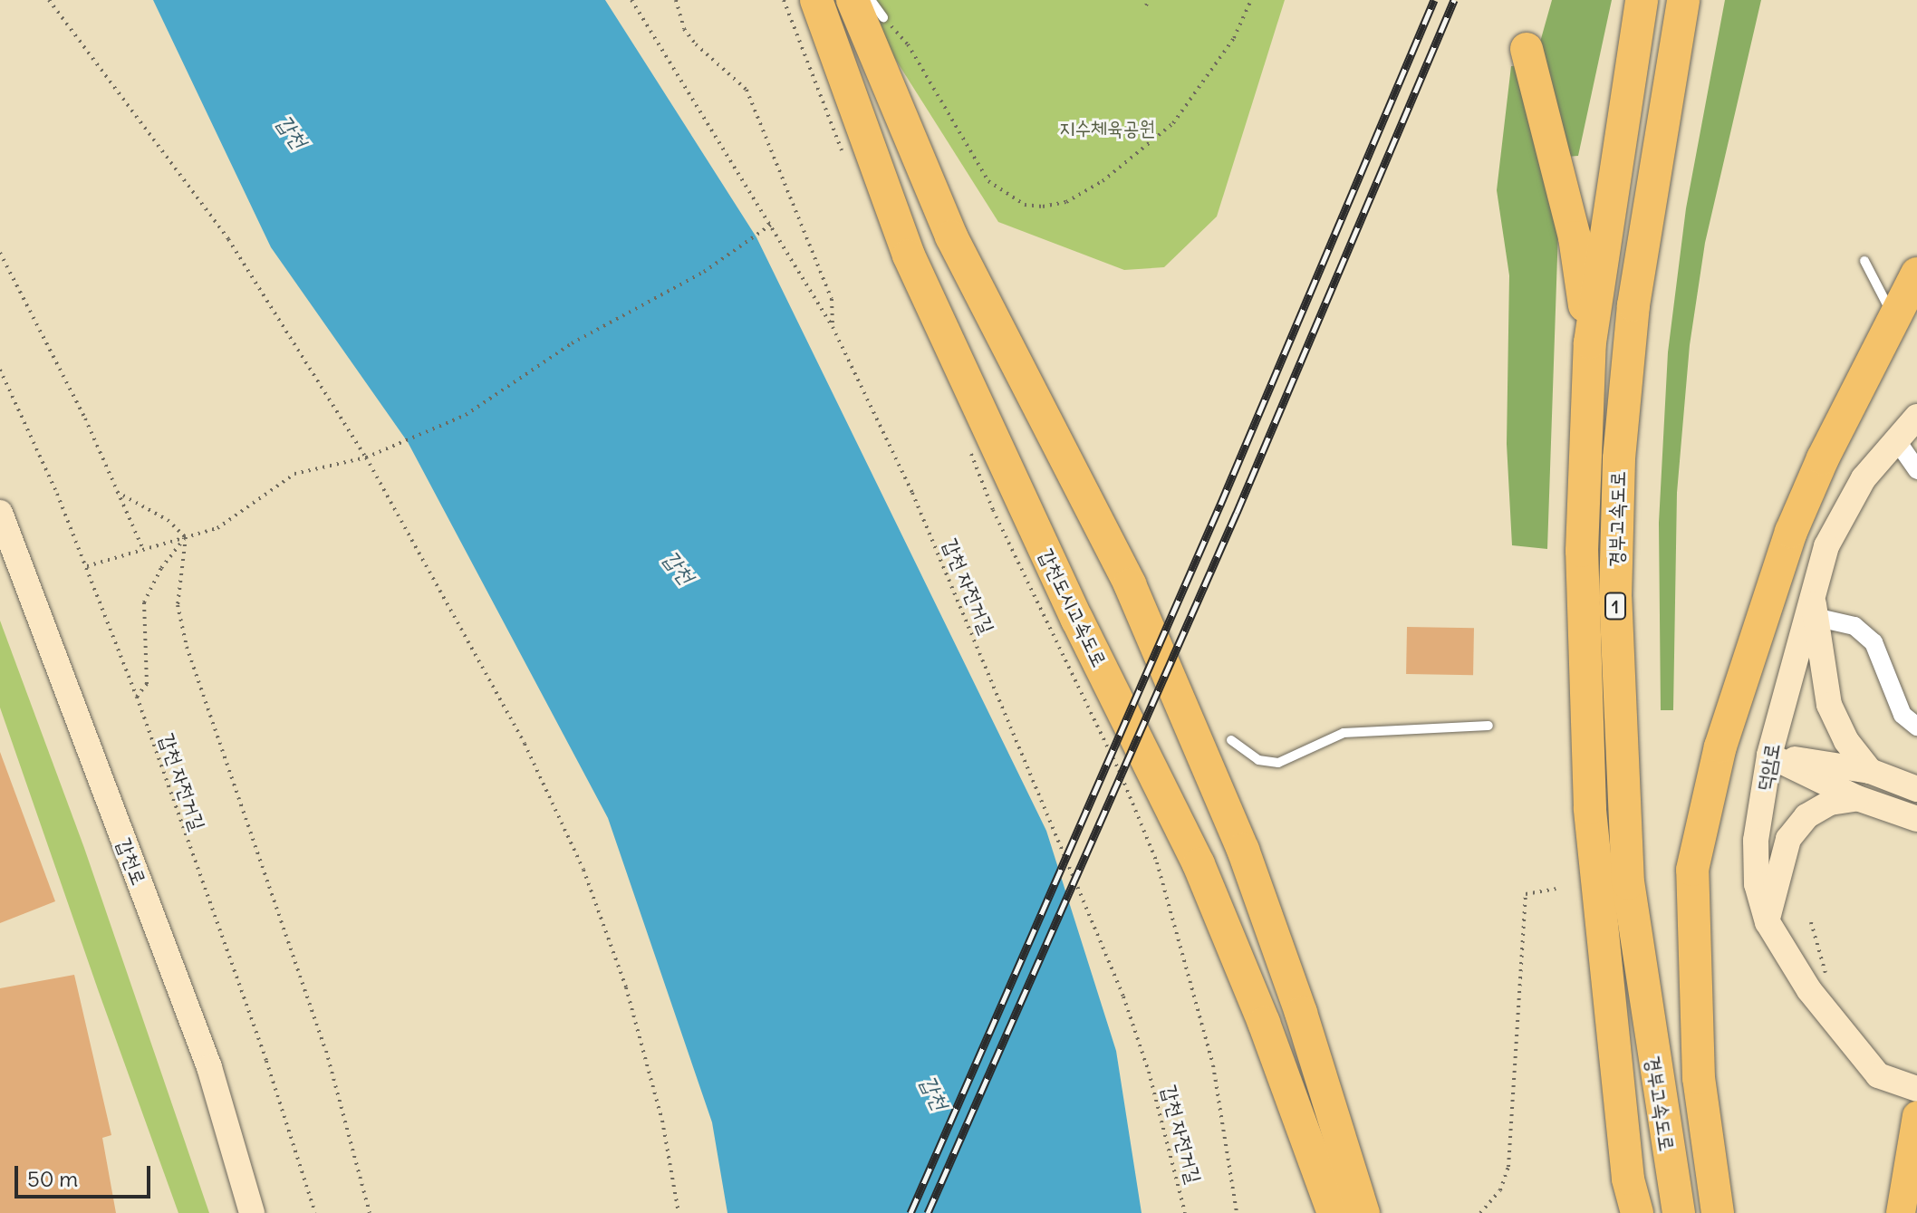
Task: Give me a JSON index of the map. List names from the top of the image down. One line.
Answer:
{"streets":{"highway":["경부고속도로","1","갑천도시고속도로"],"street":["덕암로","갑천로"],"path":["갑천 자전거길"]},"water":["갑천"],"parks":["지수체육공원"],"scale_bar":"50 m"}
